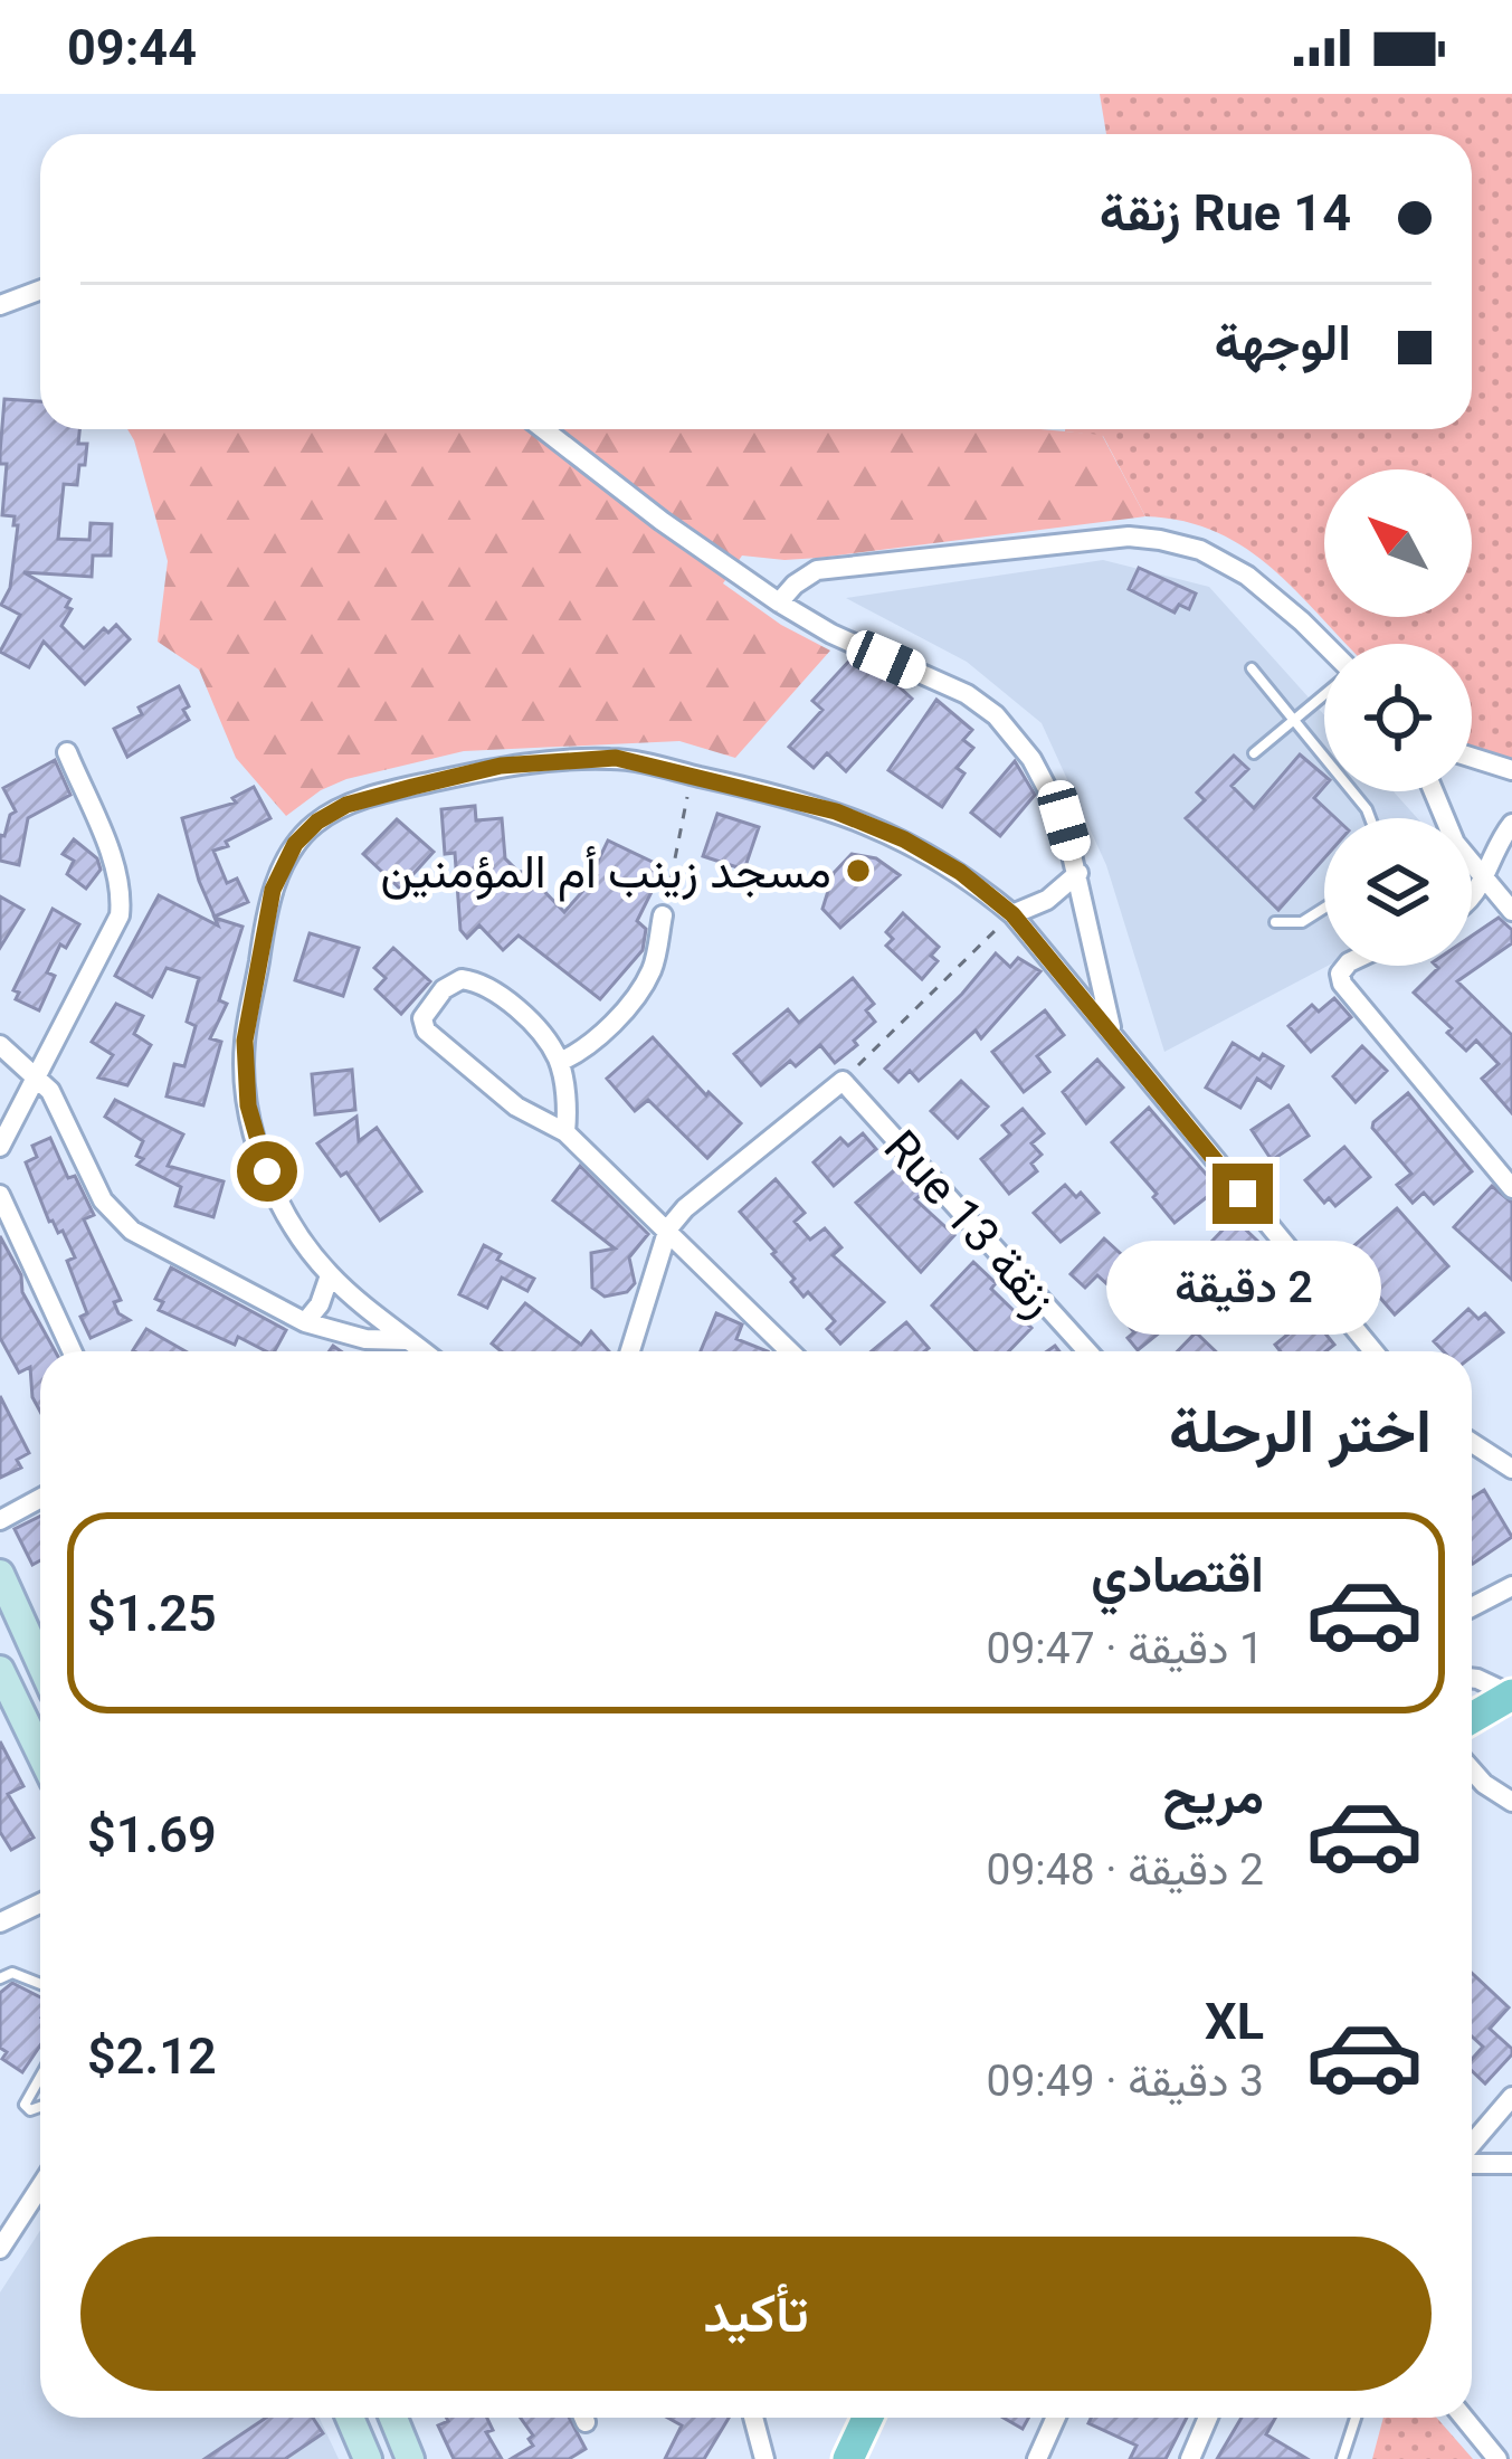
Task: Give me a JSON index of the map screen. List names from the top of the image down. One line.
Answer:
{"streets":{"street":["Rue 13 زنقة"]},"places":["مسجد زينب أم المؤمنين"],"north":"top left","page":{"status":"09:44","banner":["Rue 14 زنقة","الوجهة"],"bubble":"2 دقيقة","heading":"اختر الرحلة","list":[{"name":"اقتصادي","note":"1 دقيقة · 09:47","value":"$1.25"},{"name":"مريح","note":"2 دقيقة · 09:48","value":"$1.69"},{"name":"XL","note":"3 دقيقة · 09:49","value":"$2.12"}],"buttons":"تأكيد"}}
